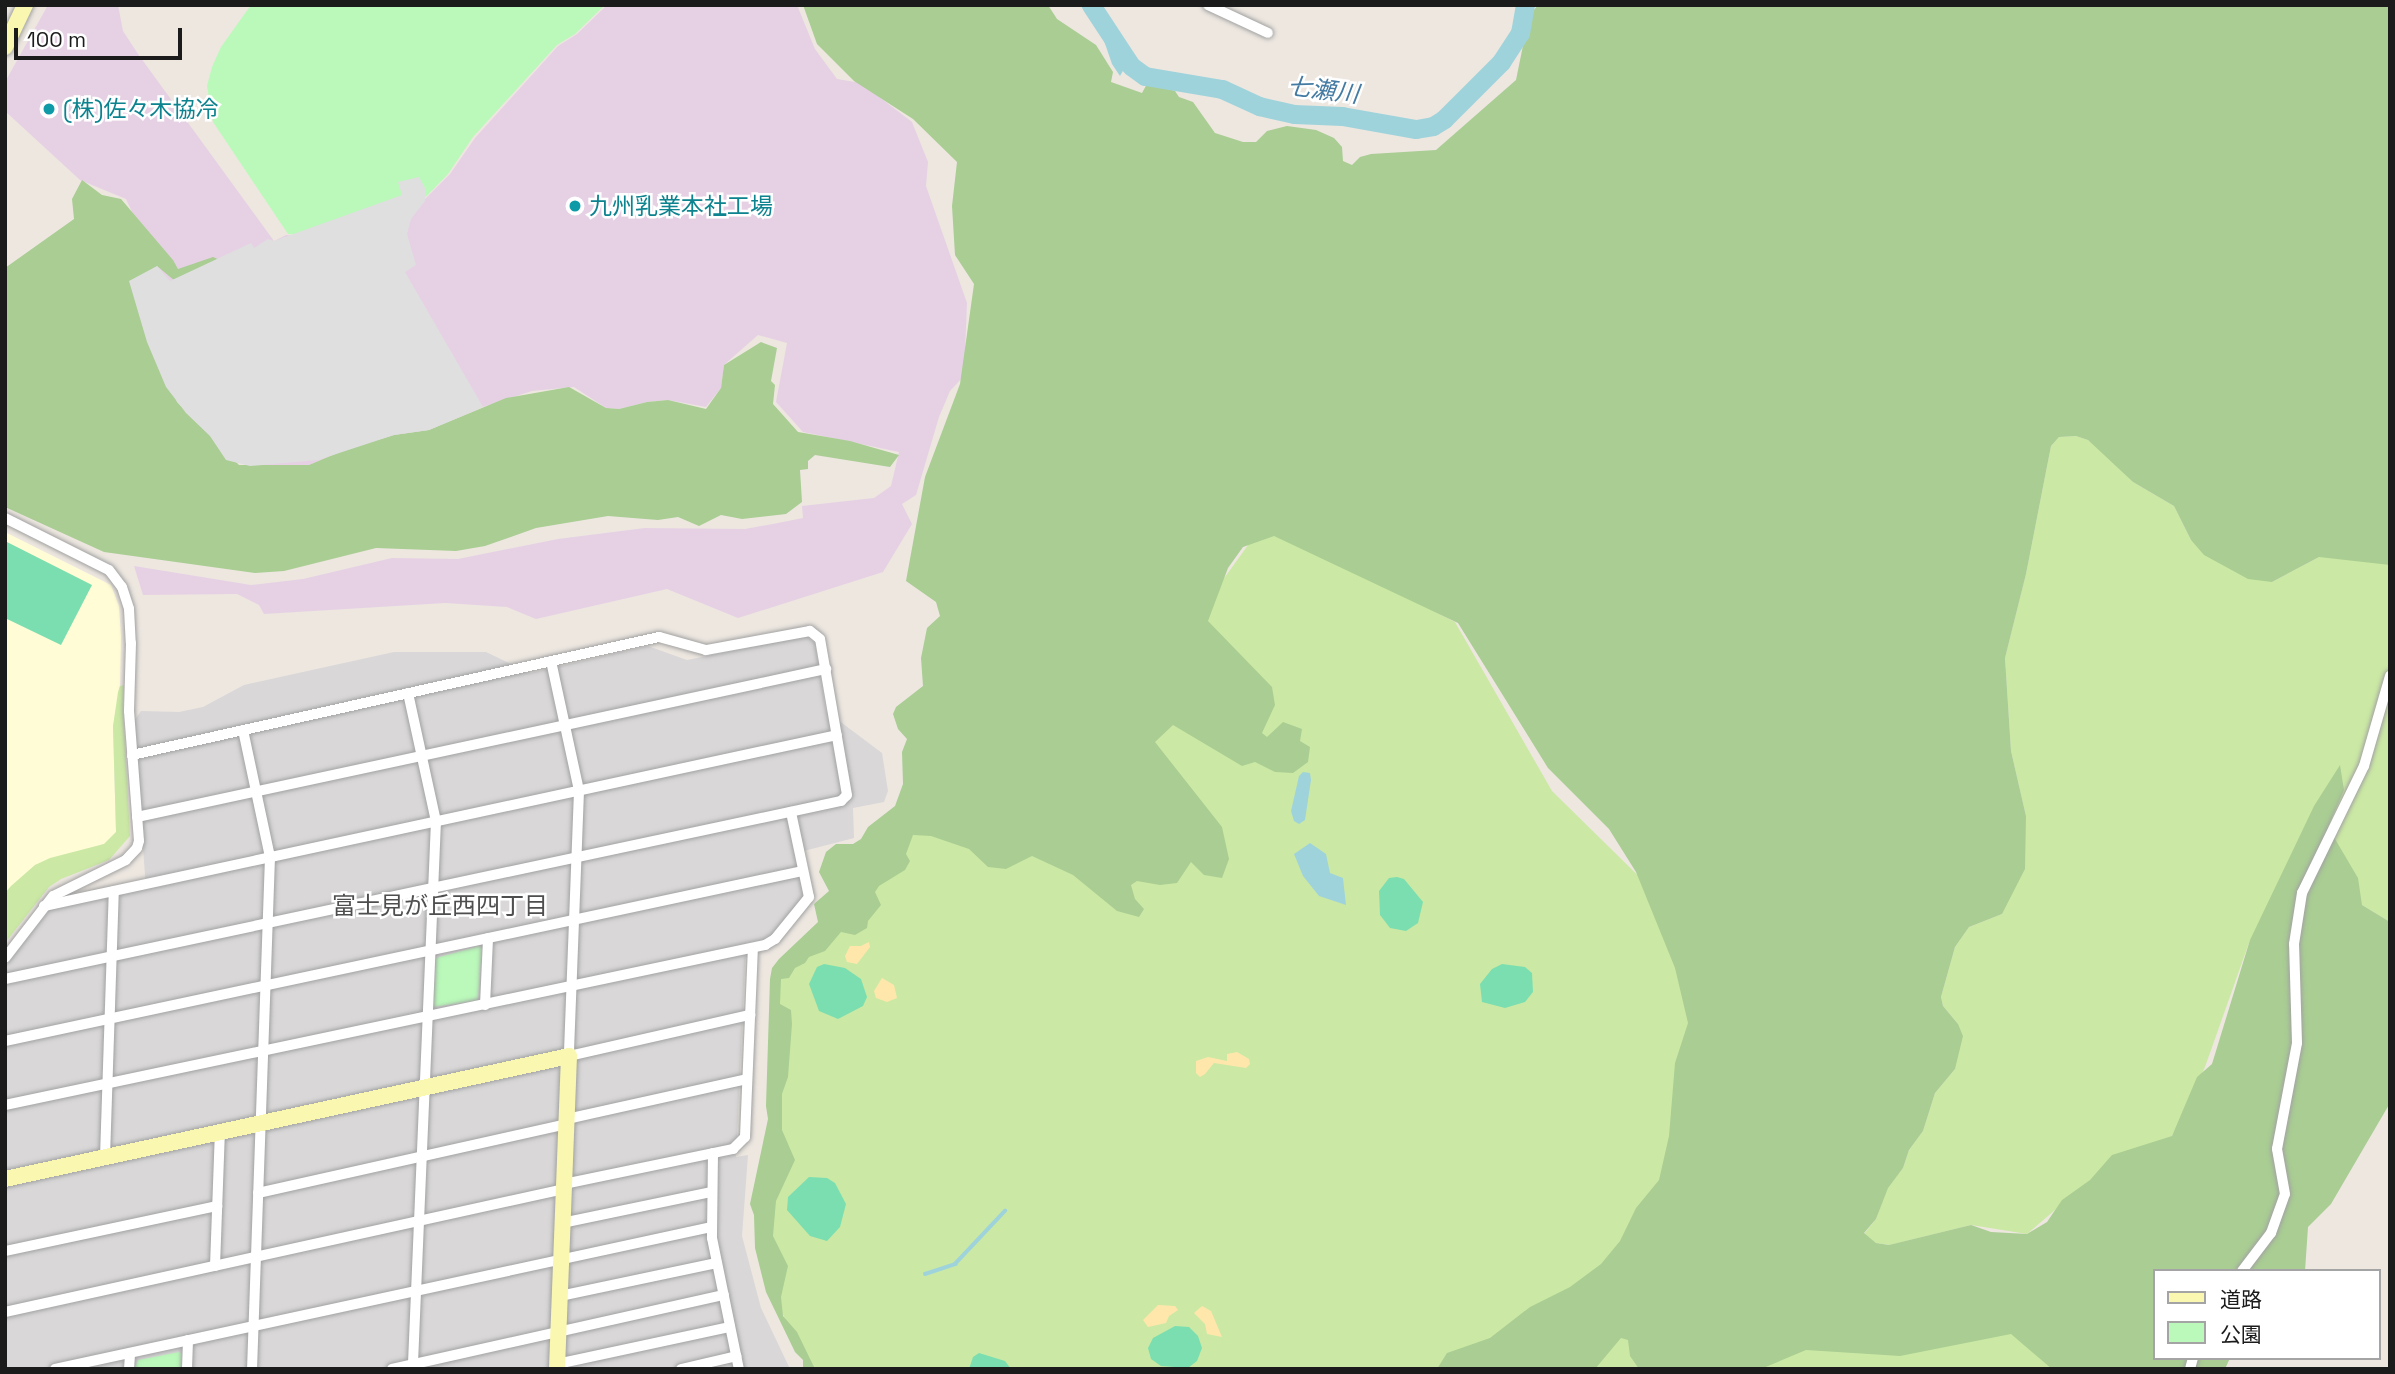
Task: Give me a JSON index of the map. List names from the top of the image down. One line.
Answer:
{"districts":["富士見が丘西四丁目"],"water":["七瀬川"],"places":["(株)佐々木協冷","九州乳業本社工場"],"legend":["道路","公園"],"scale_bar":"100 m"}
